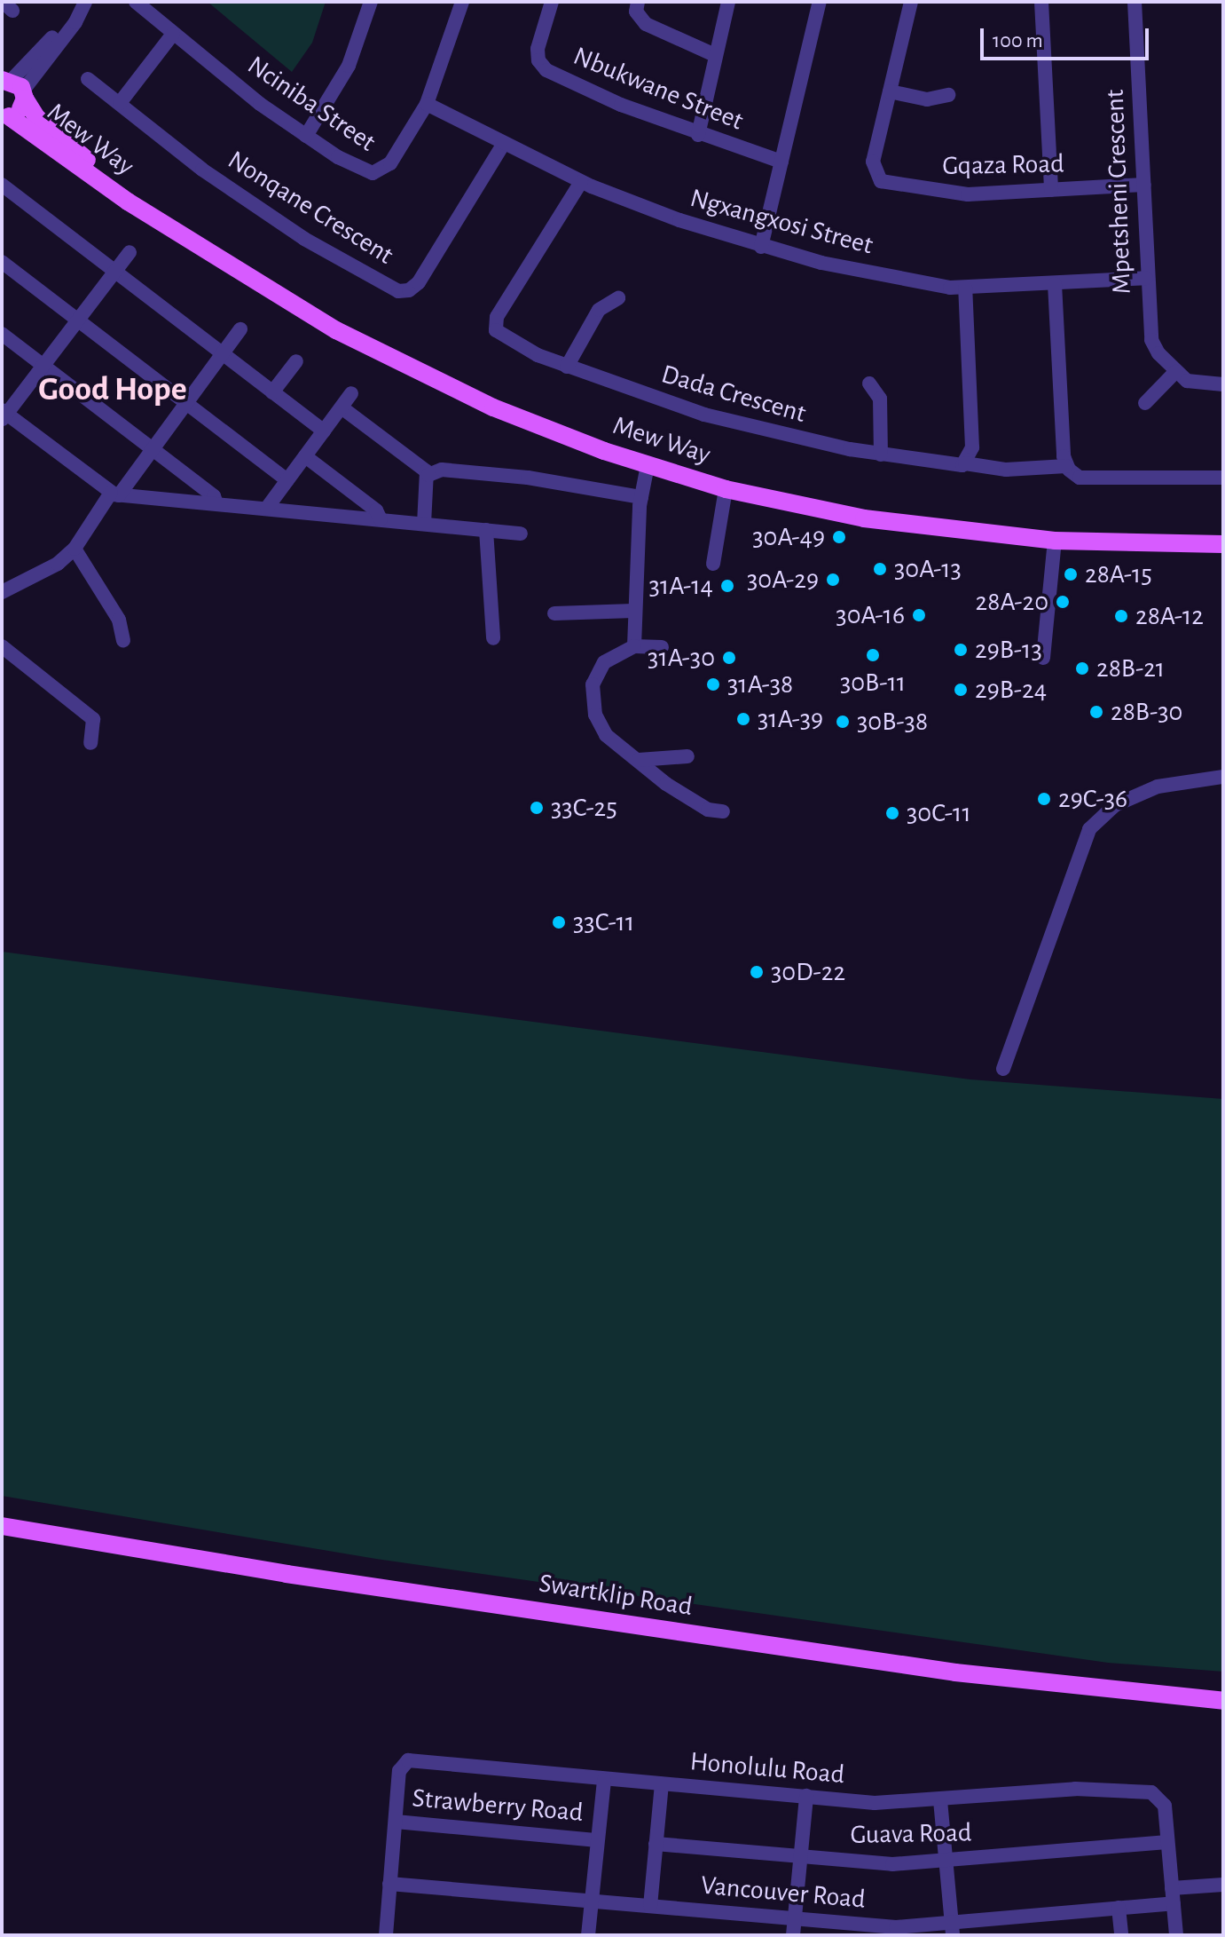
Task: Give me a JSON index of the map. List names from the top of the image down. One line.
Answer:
{"streets":{"main road":["Mew Way","Swartklip Road"],"street":["Nbukwane Street","Nciniba Street","Gqaza Road","Mpetsheni Crescent","Nonqane Crescent","Ngxangxosi Street","Dada Crescent","Honolulu Road","Strawberry Road","Guava Road","Vancouver Road"]},"crossings":[["Nciniba Street","Ngxangxosi Street"],["Gqaza Road","Mpetsheni Crescent"],["Mpetsheni Crescent","Ngxangxosi Street"],["Nonqane Crescent","Ngxangxosi Street"],["Ngxangxosi Street","Dada Crescent"],["Honolulu Road","Strawberry Road"],["Honolulu Road","Guava Road"],["Honolulu Road","Vancouver Road"]],"districts":["Good Hope"],"places":["30A-49","30A-13","28A-15","30A-29","31A-14","28A-20","30A-16","28A-12","29B-13","30B-11","31A-30","28B-21","31A-38","29B-24","28B-30","31A-39","30B-38","29C-36","33C-25","30C-11","33C-11","30D-22"],"scale_bar":"100 m"}
